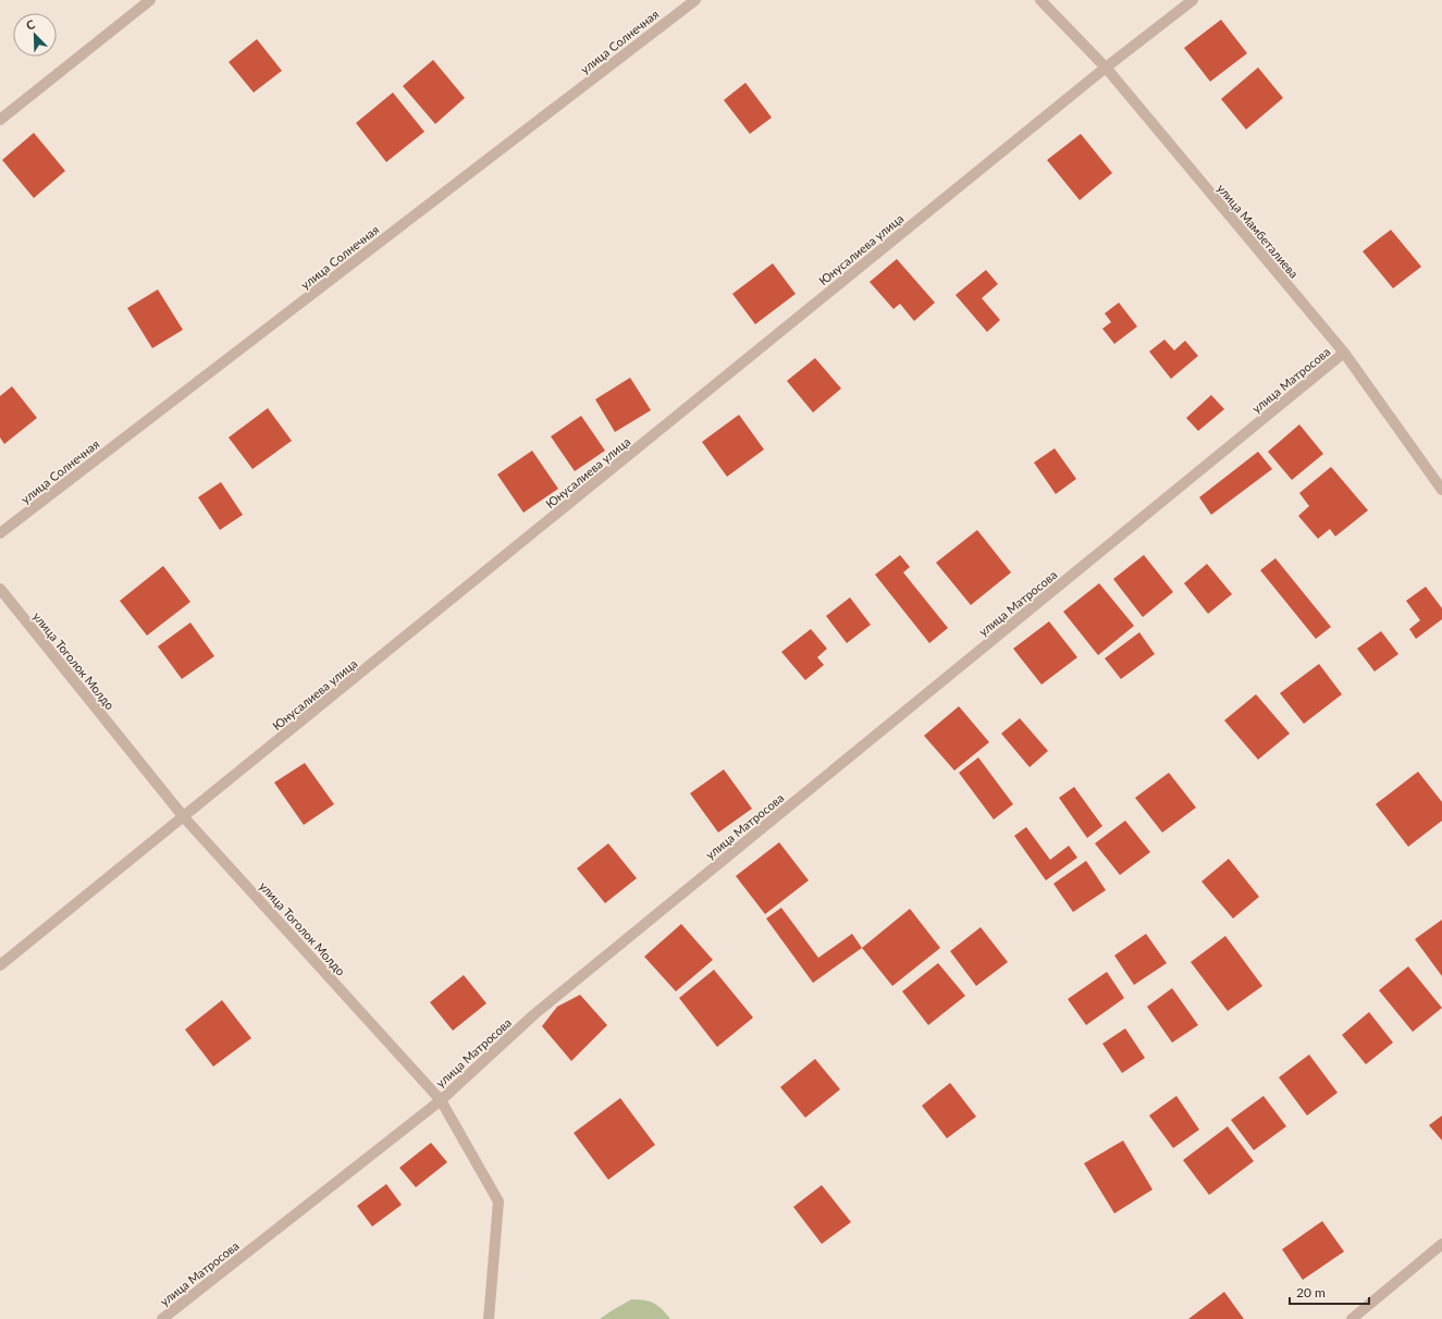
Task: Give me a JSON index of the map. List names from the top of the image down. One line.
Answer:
{"streets":{"street":["улица Солнечная","улица Мамбеталиева","Юнусалиева улица","улица Матросова","улица Тоголок Молдо"]},"crossings":[["улица Мамбеталиева","Юнусалиева улица"],["улица Мамбеталиева","улица Матросова"],["Юнусалиева улица","улица Тоголок Молдо"],["улица Матросова","улица Тоголок Молдо"]],"scale_bar":"20 m","north":"top left"}
